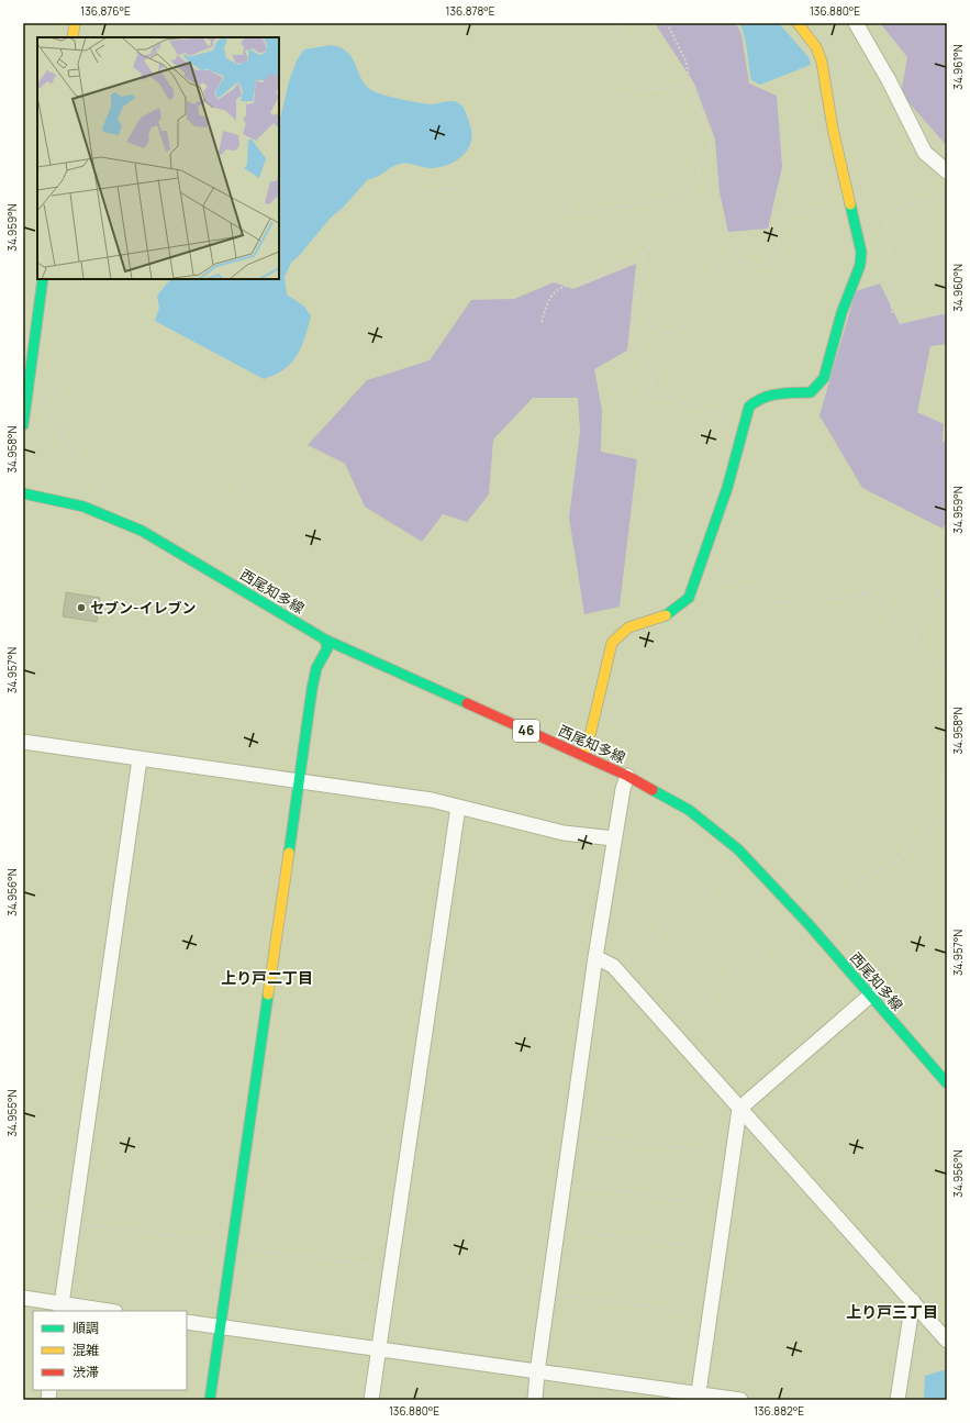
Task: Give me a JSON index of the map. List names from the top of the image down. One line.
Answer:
{"streets":{"street":["西尾知多線","46"]},"districts":["上り戸二丁目","上り戸三丁目"],"places":["セブン-イレブン"],"legend":["順調","混雑","渋滞"],"coordinates":["136.876°E","136.878°E","136.880°E","34.961°N","34.959°N","34.960°N","34.958°N","34.957°N","34.956°N","34.955°N","136.882°E"]}
